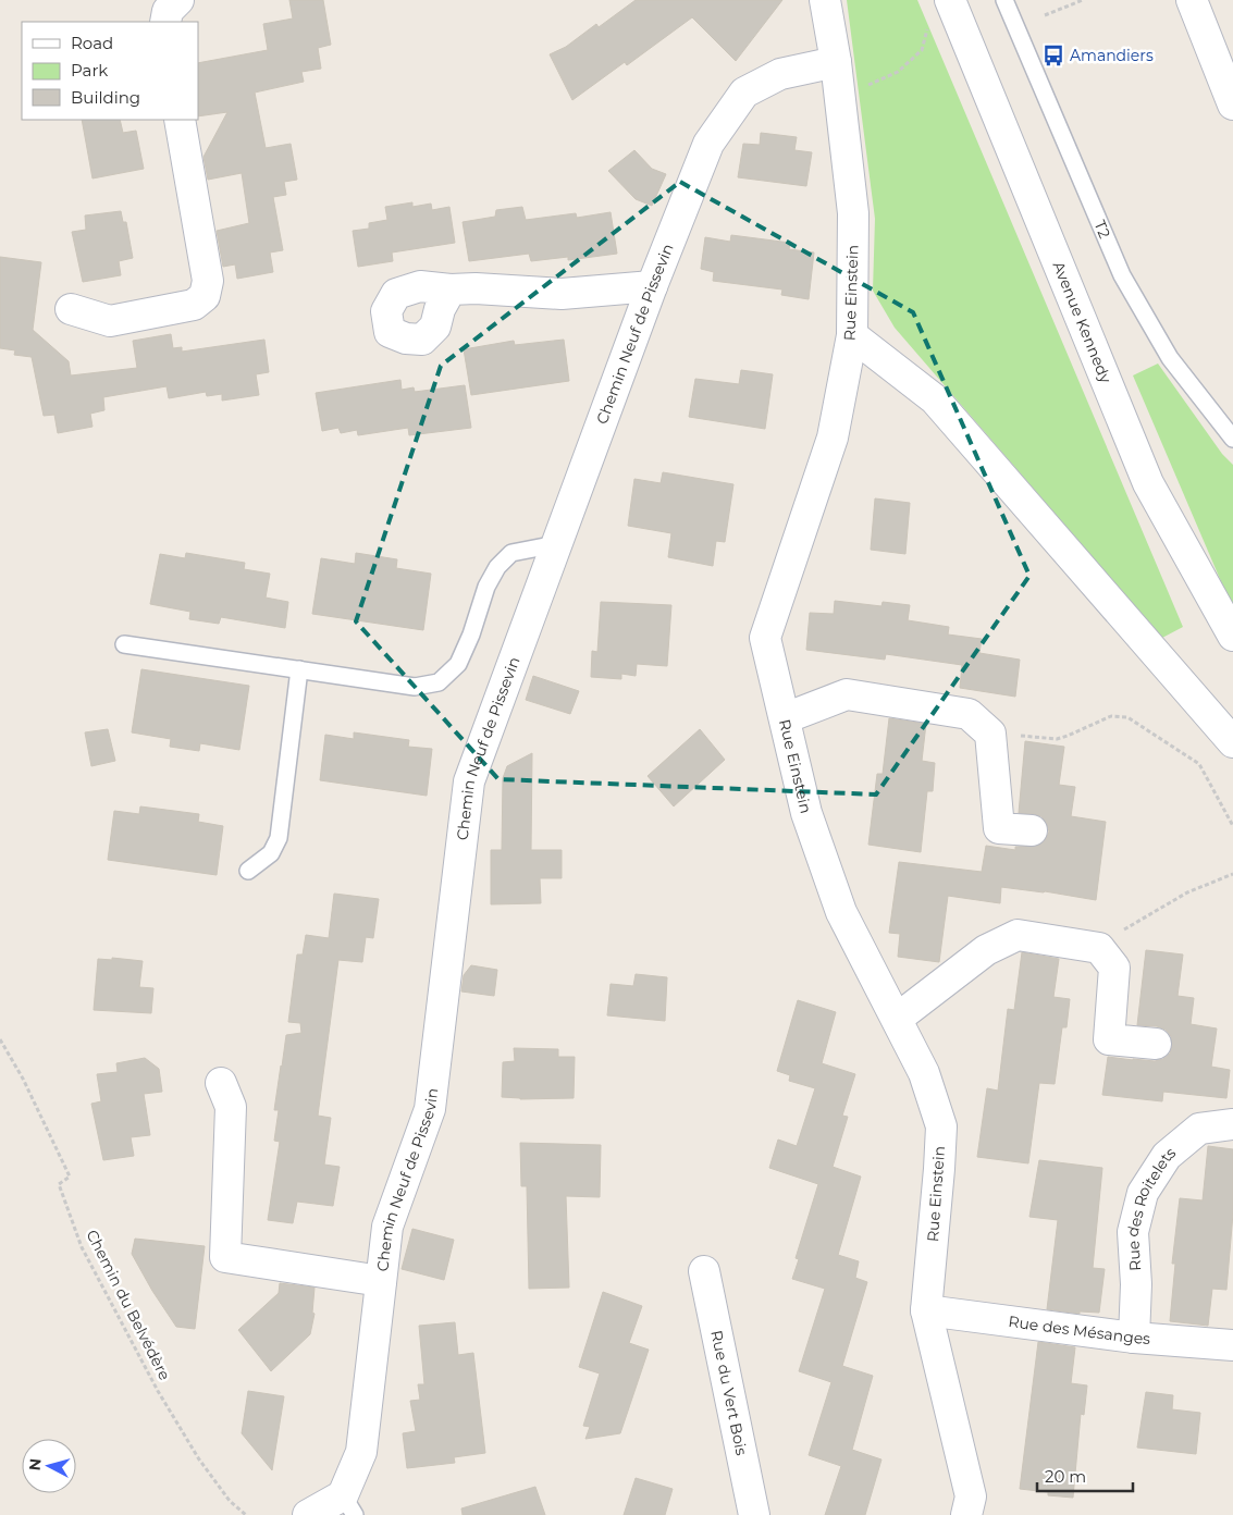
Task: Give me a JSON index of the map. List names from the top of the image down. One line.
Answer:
{"streets":{"street":["Rue Einstein","Avenue Kennedy","Chemin Neuf de Pissevin","Rue des Roitelets","Rue des Mésanges","Rue du Vert Bois"],"lane":["T2"],"path":["Chemin du Belvédère"]},"crossings":[["Rue Einstein","Chemin Neuf de Pissevin"],["Rue Einstein","Rue des Mésanges"],["Rue des Roitelets","Rue des Mésanges"]],"places":{"bus stop":["Amandiers"]},"legend":["Road","Park","Building"],"scale_bar":"20 m","north":"left"}
